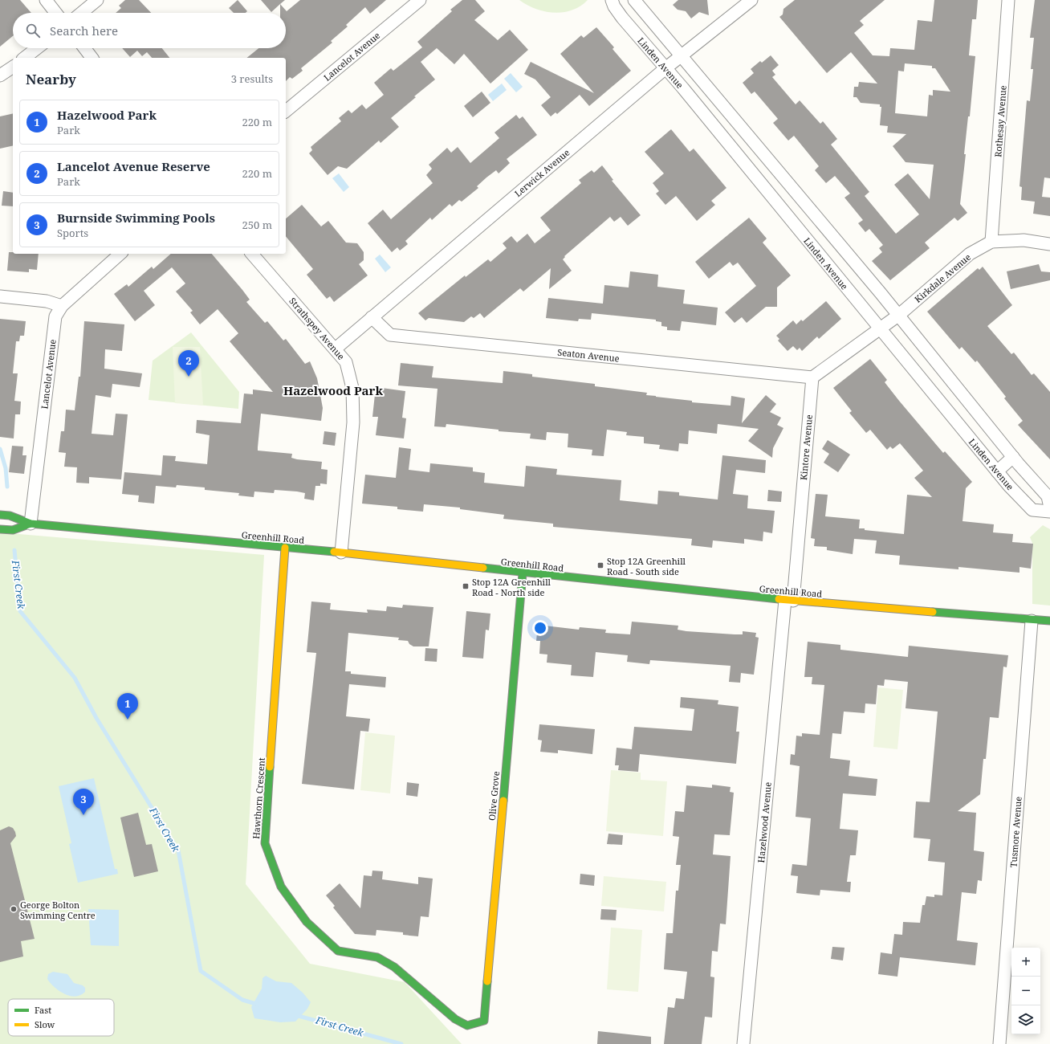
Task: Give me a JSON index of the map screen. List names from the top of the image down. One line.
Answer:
{"streets":{"main road":["Greenhill Road","Olive Grove","Hawthorn Crescent"],"street":["Lancelot Avenue","Linden Avenue","Rothesay Avenue","Lerwick Avenue","Kirkdale Avenue","Strathspey Avenue","Seaton Avenue","Kintore Avenue","Hazelwood Avenue","Tusmore Avenue"]},"crossings":[["Lancelot Avenue","Greenhill Road"],["Linden Avenue","Lerwick Avenue"],["Linden Avenue","Kirkdale Avenue"],["Rothesay Avenue","Kirkdale Avenue"],["Lerwick Avenue","Strathspey Avenue"],["Lerwick Avenue","Seaton Avenue"],["Strathspey Avenue","Greenhill Road"],["Seaton Avenue","Kintore Avenue"],["Kintore Avenue","Greenhill Road"],["Kintore Avenue","Hazelwood Avenue"],["Greenhill Road","Olive Grove"],["Greenhill Road","Hawthorn Crescent"],["Greenhill Road","Hazelwood Avenue"],["Greenhill Road","Tusmore Avenue"],["Olive Grove","Hawthorn Crescent"]],"districts":["Hazelwood Park"],"water":["First Creek"],"places":{"transit":["Stop 12A Greenhill Road - South side","Stop 12A Greenhill Road - North side"],"other":["George Bolton Swimming Centre"]},"legend":["Fast","Slow"],"page":{"search":"Search here","heading":["Nearby","3 results"],"list":[{"mark":"1","name":"Hazelwood Park","note":"Park","value":"220 m"},{"mark":"2","name":"Lancelot Avenue Reserve","note":"Park","value":"220 m"},{"mark":"3","name":"Burnside Swimming Pools","note":"Sports","value":"250 m"}],"pins":["2","1","3"],"map_buttons":["+","−"]}}
